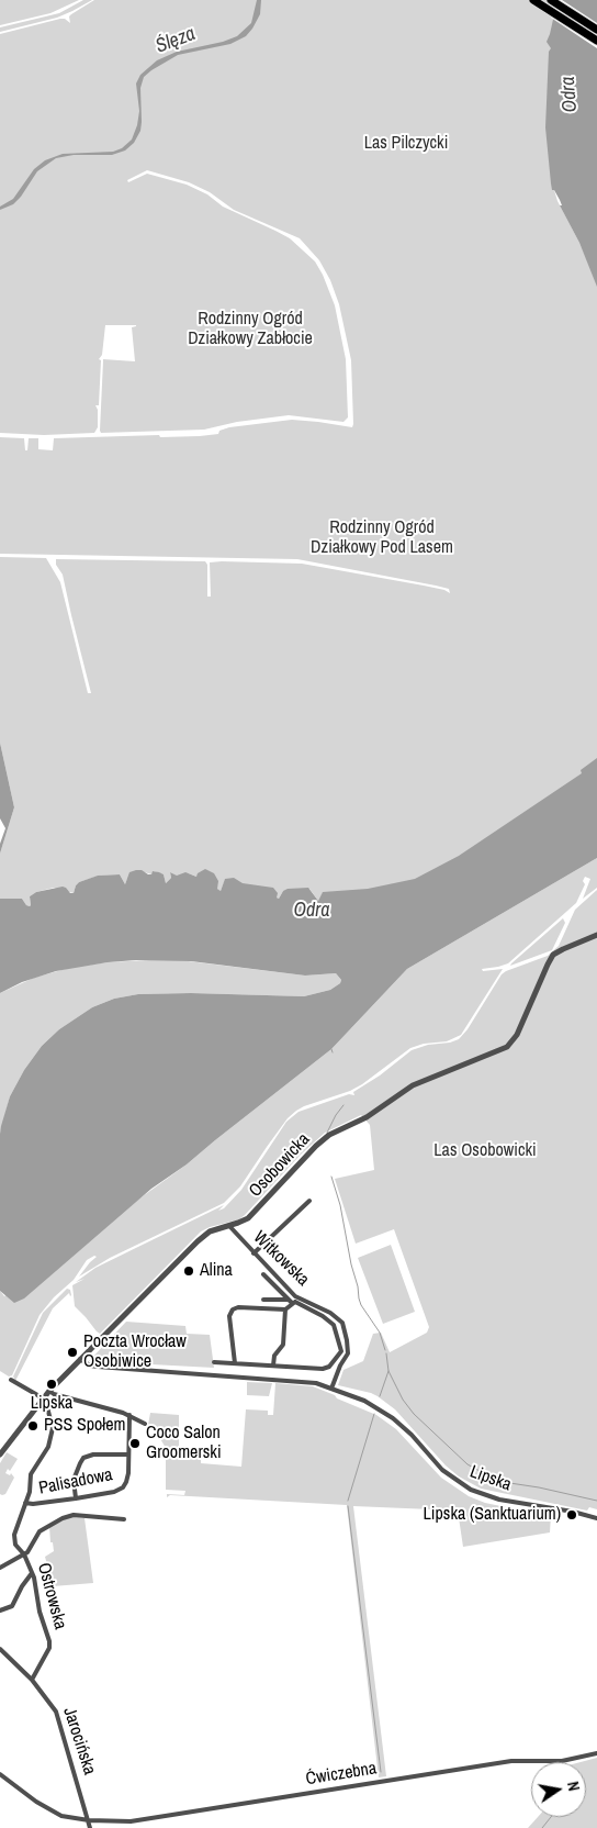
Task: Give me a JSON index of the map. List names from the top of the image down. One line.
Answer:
{"streets":{"street":["Osobowicka","Witkowska","Lipska","Palisadowa","Ostrowska","Jarocińska","Ćwiczebna"]},"crossings":[["Osobowicka","Witkowska"],["Osobowicka","Lipska"],["Osobowicka","Ostrowska"],["Witkowska","Lipska"],["Palisadowa","Ostrowska"],["Ostrowska","Jarocińska"],["Jarocińska","Ćwiczebna"]],"water":["Ślęza","Odra"],"parks":["Las Pilczycki","Rodzinny Ogród Działkowy Zabłocie","Rodzinny Ogród Działkowy Pod Lasem","Las Osobowicki"],"places":["Alina","Poczta Wrocław Osobiwice","Lipska","PSS Społem","Coco Salon Groomerski","Lipska (Sanktuarium)"],"north":"right"}
